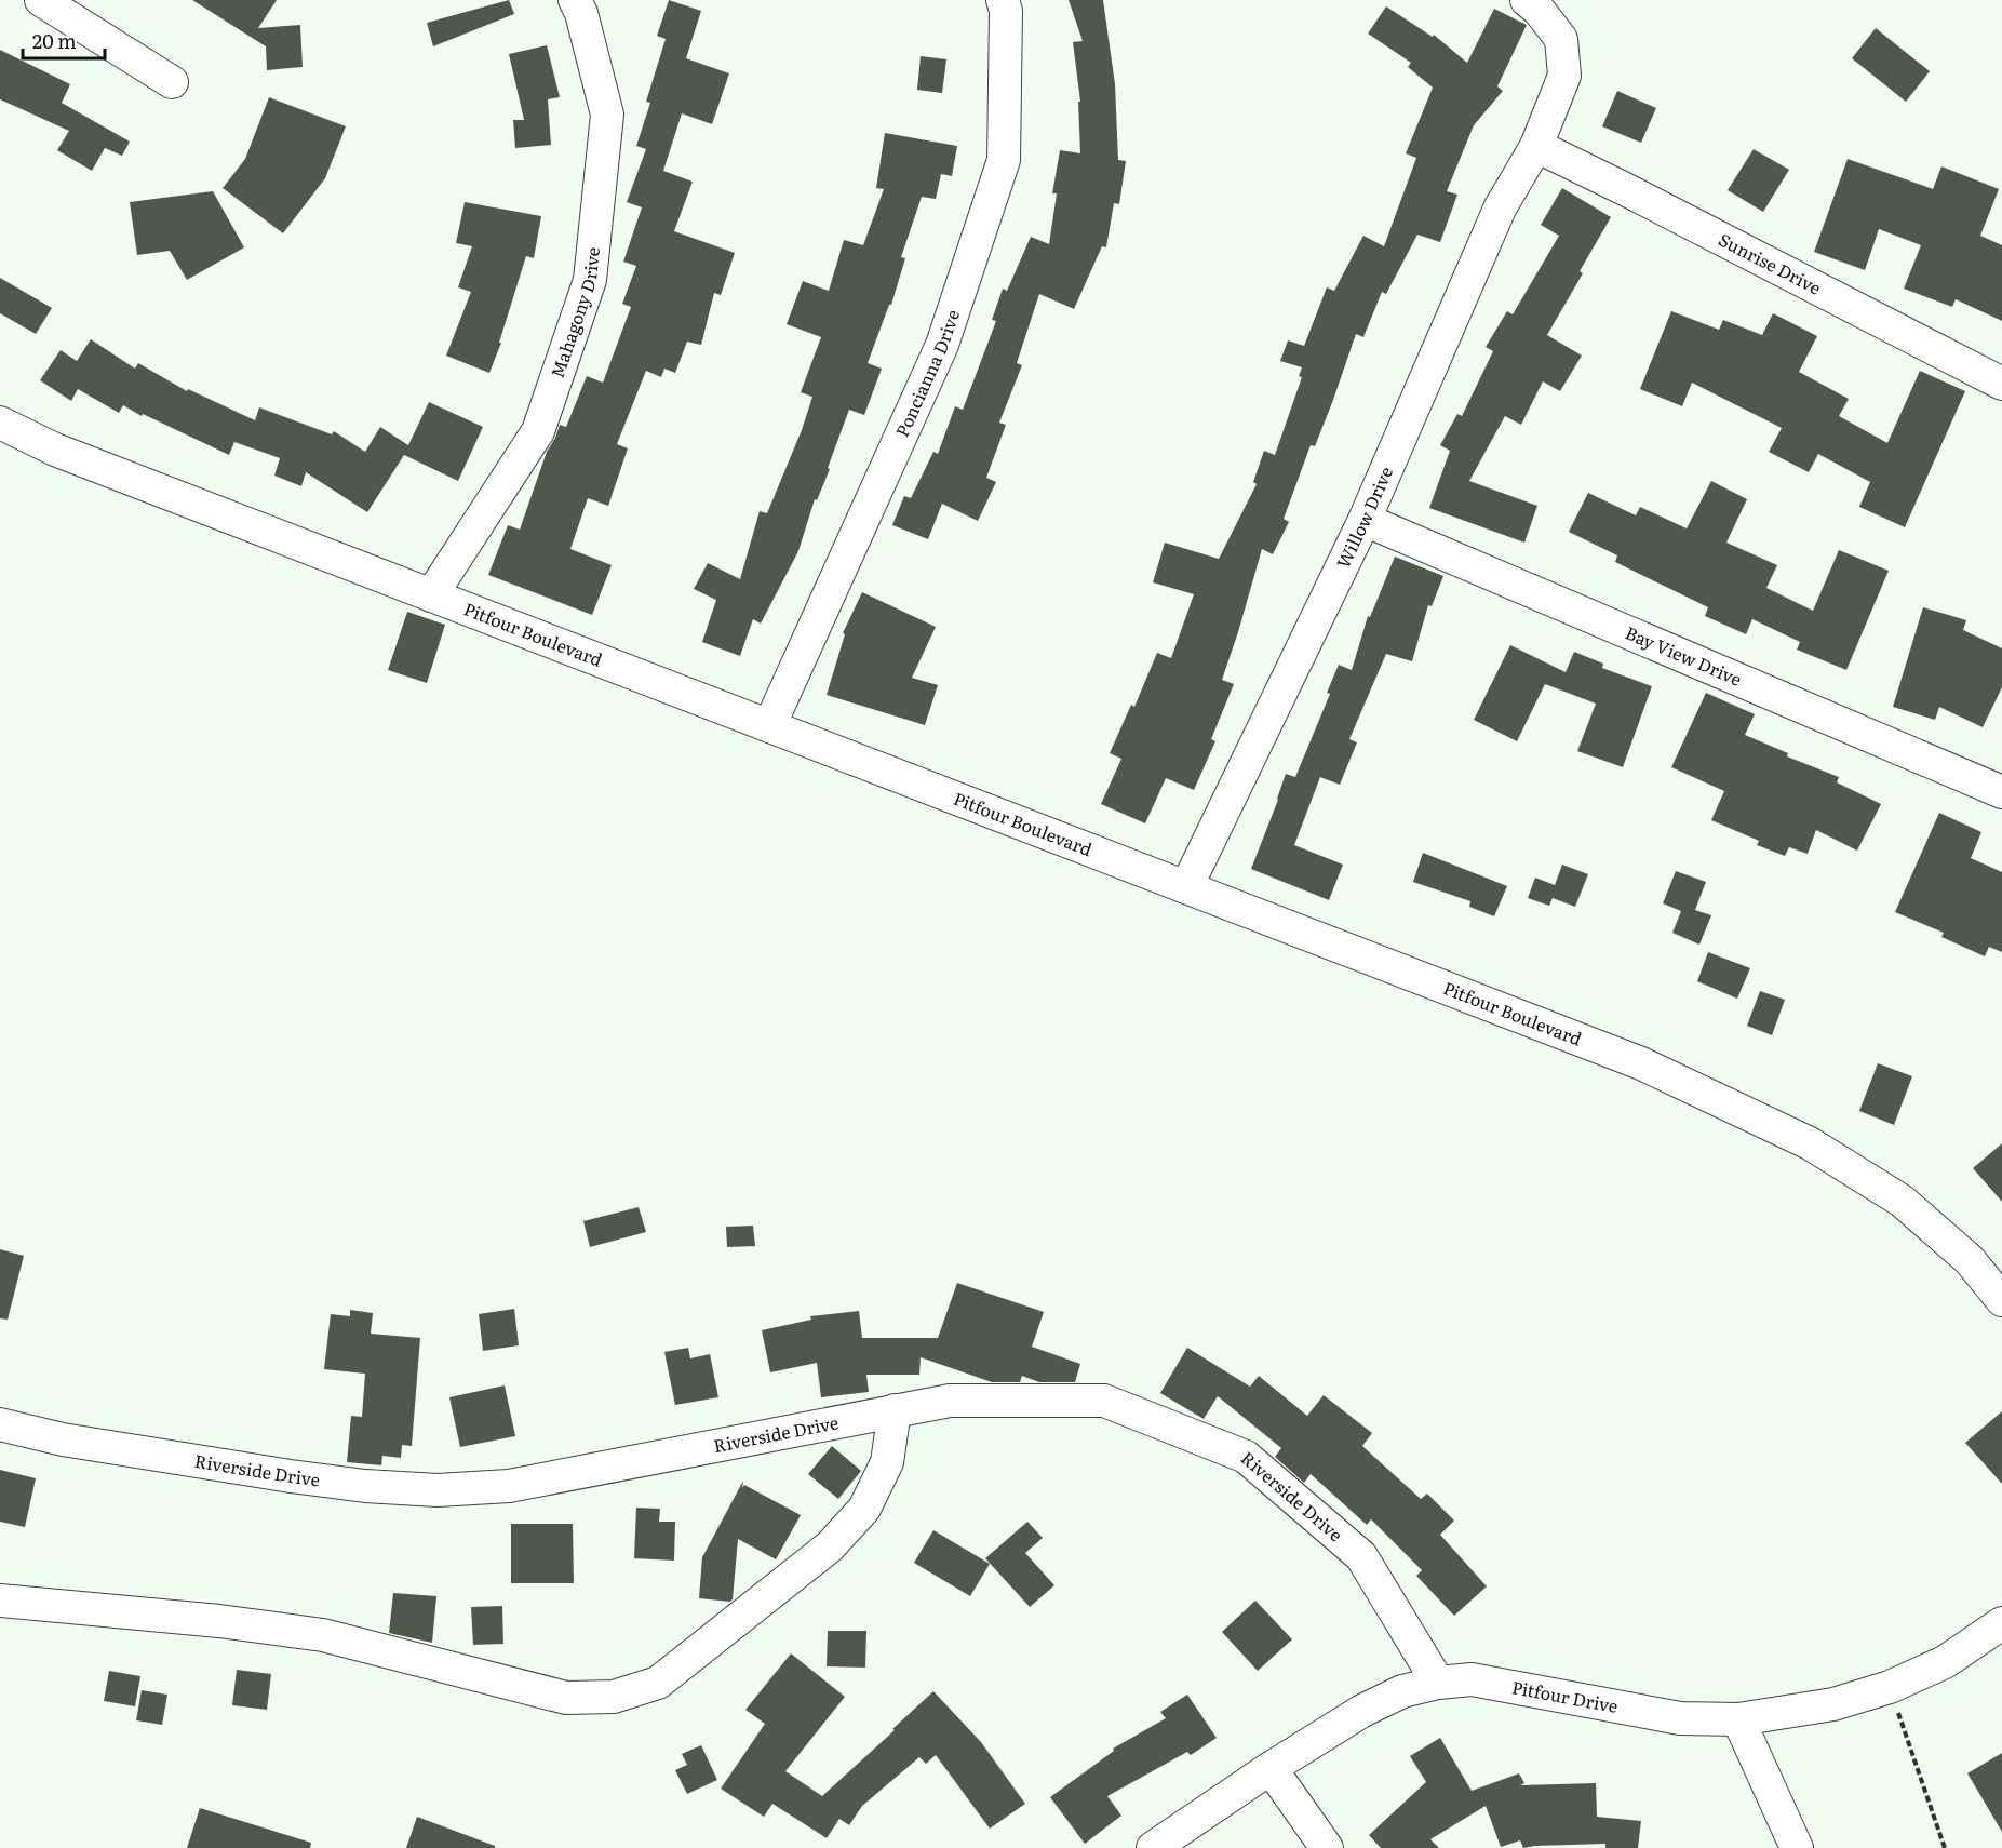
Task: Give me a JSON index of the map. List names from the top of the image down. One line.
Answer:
{"streets":{"street":["Sunrise Drive","Mahagony Drive","Poncianna Drive","Willow Drive","Pitfour Boulevard","Bay View Drive","Riverside Drive","Pitfour Drive"]},"crossings":[["Sunrise Drive","Willow Drive"],["Mahagony Drive","Pitfour Boulevard"],["Poncianna Drive","Pitfour Boulevard"],["Willow Drive","Pitfour Boulevard"],["Willow Drive","Bay View Drive"],["Riverside Drive","Pitfour Drive"]],"scale_bar":"20 m"}
